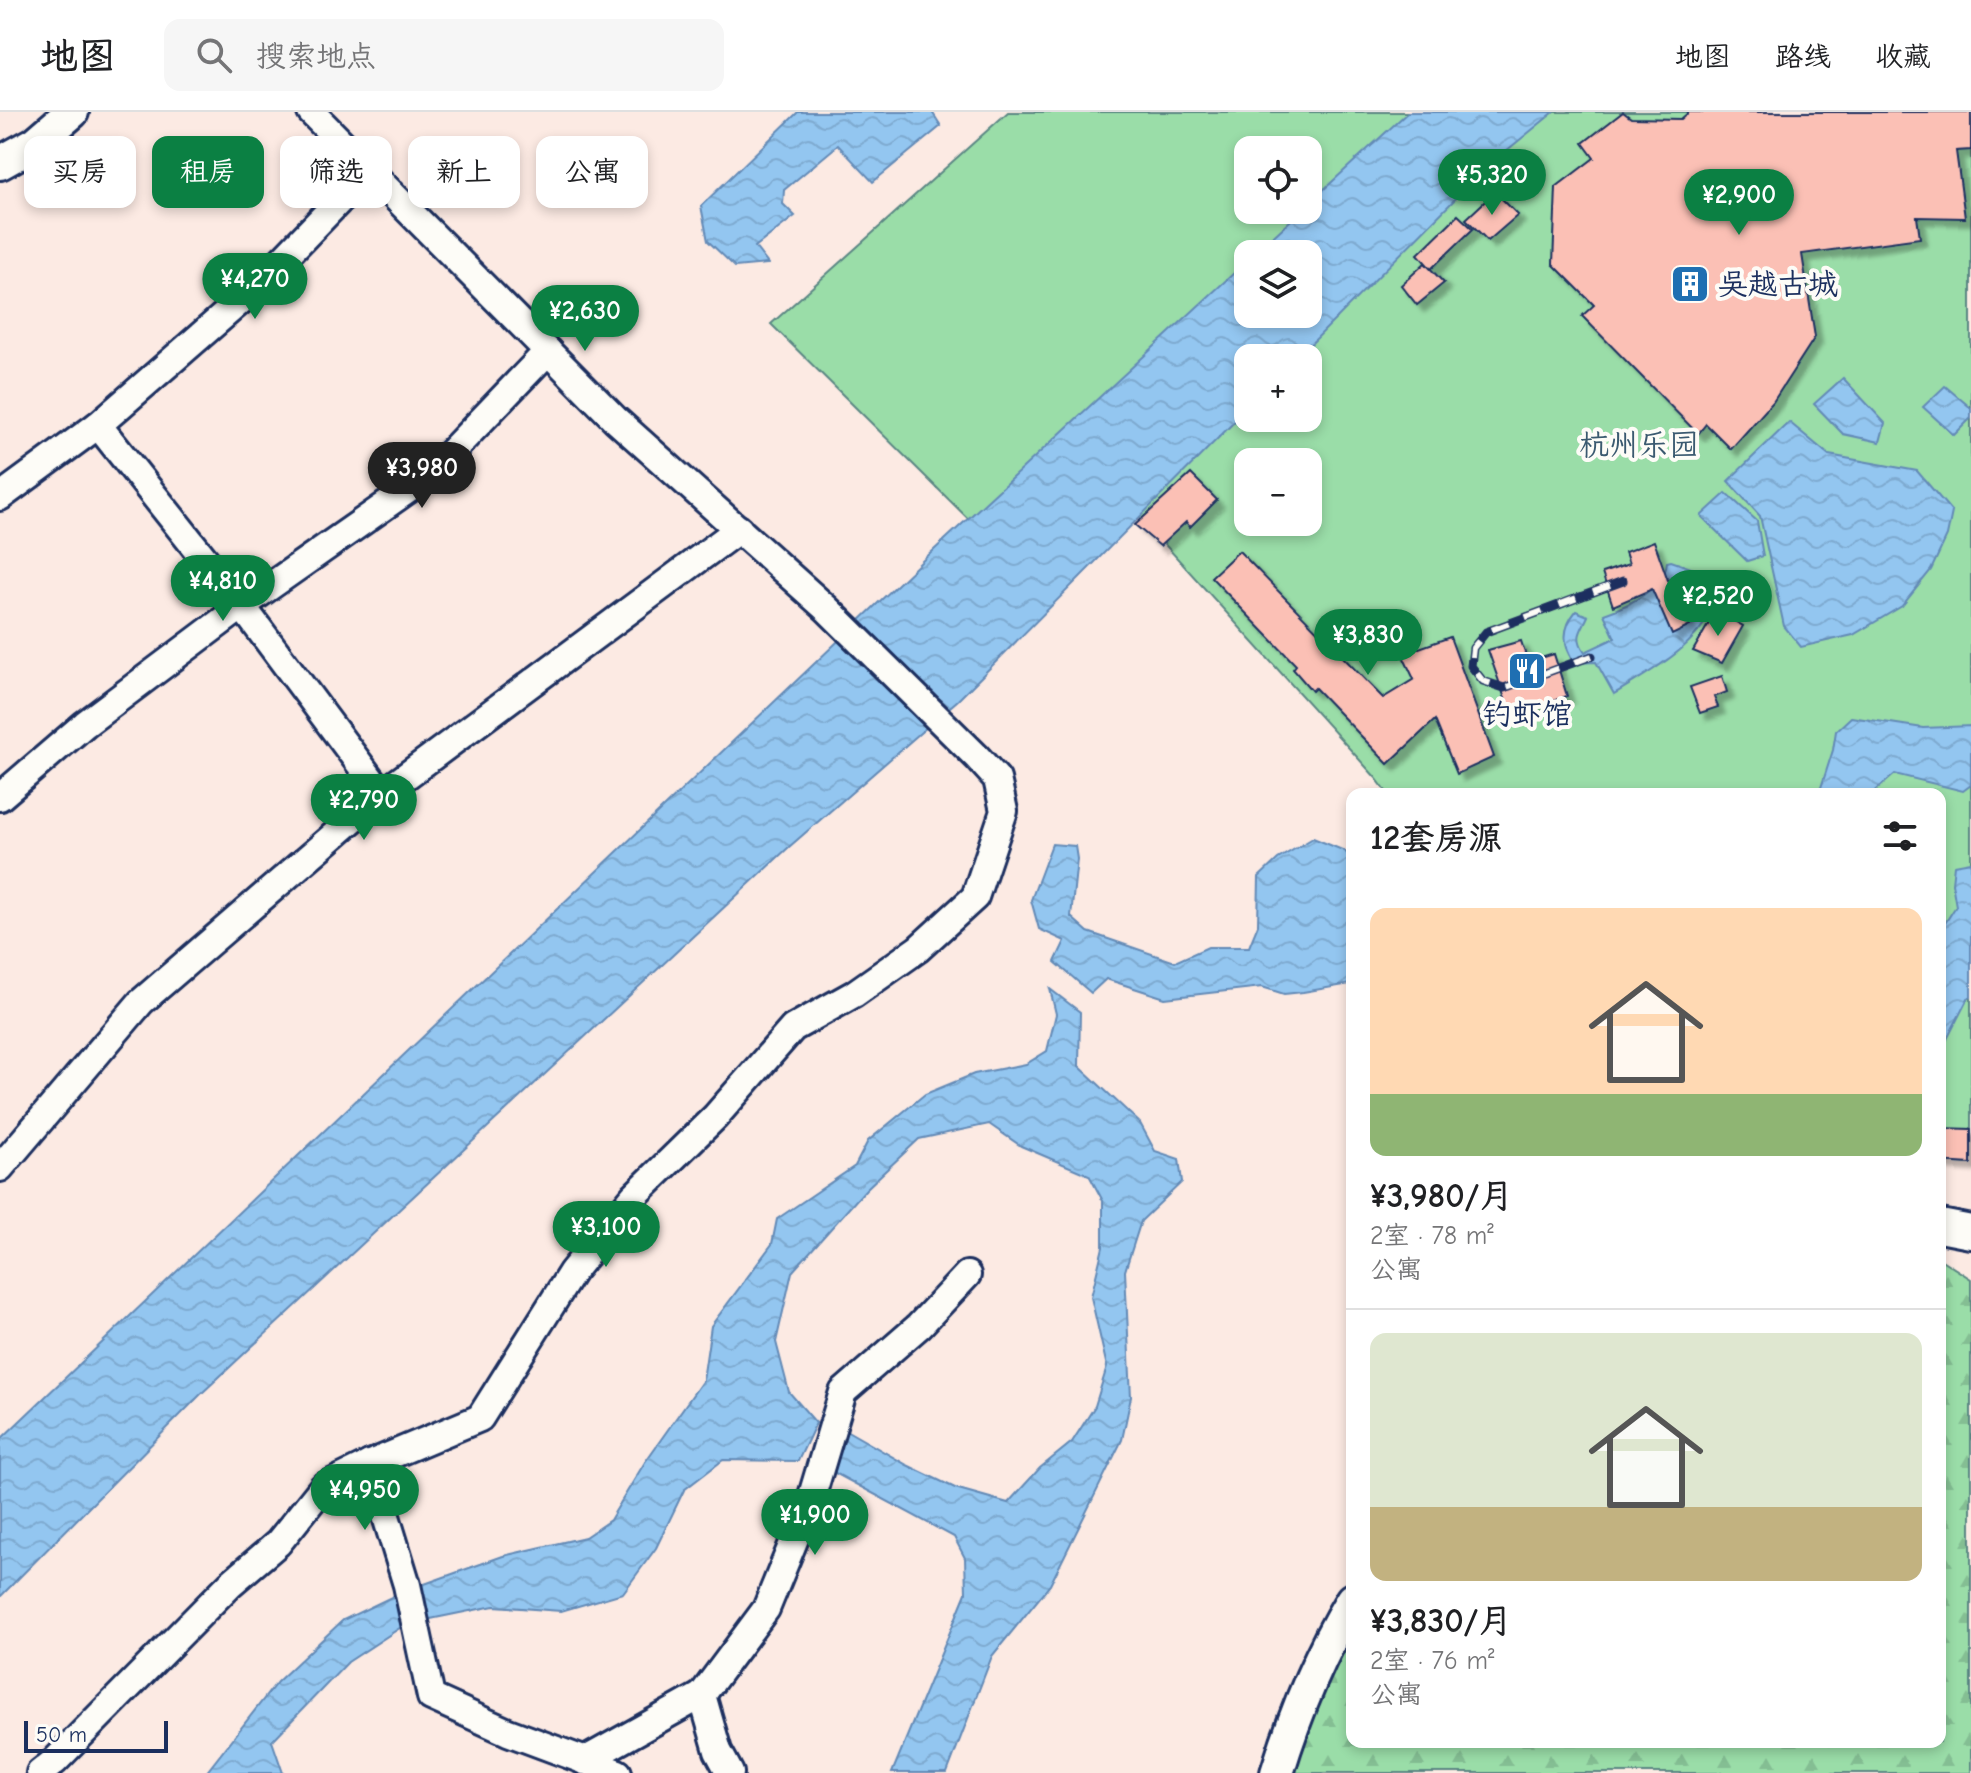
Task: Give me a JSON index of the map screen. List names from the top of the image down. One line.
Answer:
{"parks":["杭州乐园"],"places":{"building":["吴越古城"],"restaurant":["钓虾馆"]},"scale_bar":"50 m","page":{"header":"地图","search":"搜索地点","nav":["地图","路线","收藏"],"map_buttons":["+","−"],"chip":["买房","租房","筛选","新上","公寓"],"price":["¥5,320","¥2,900","¥4,270","¥2,630","¥3,980","¥4,810","¥2,520","¥3,830","¥2,790","¥3,100","¥4,950","¥1,900"],"heading":"12套房源","list":[{"name":"¥3,980/月","note":"2室 · 78 m² · 公寓"},{"name":"¥3,830/月","note":"2室 · 76 m² · 公寓"}],"scale":"50 m"}}
